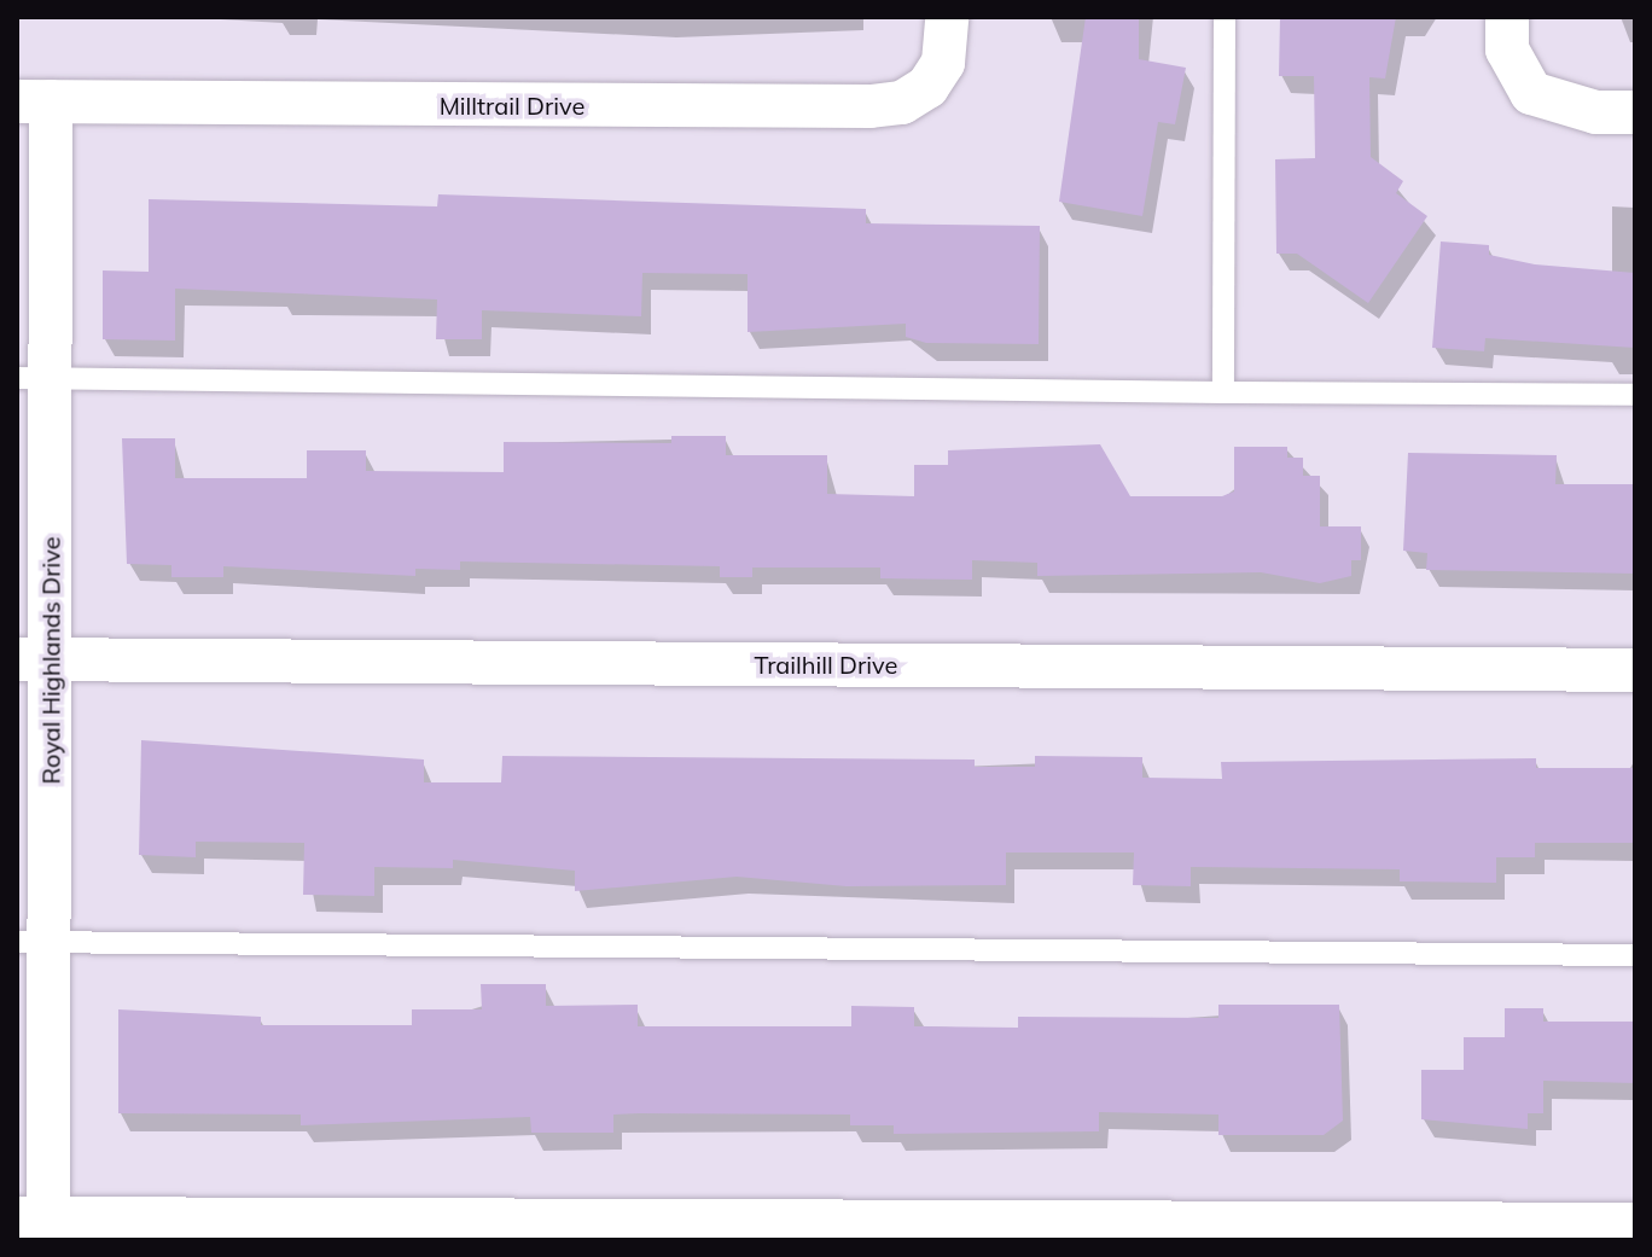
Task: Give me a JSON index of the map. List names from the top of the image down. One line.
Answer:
{"streets":{"street":["Milltrail Drive","Royal Highlands Drive","Trailhill Drive"]},"crossings":[["Milltrail Drive","Royal Highlands Drive"],["Royal Highlands Drive","Trailhill Drive"]]}
